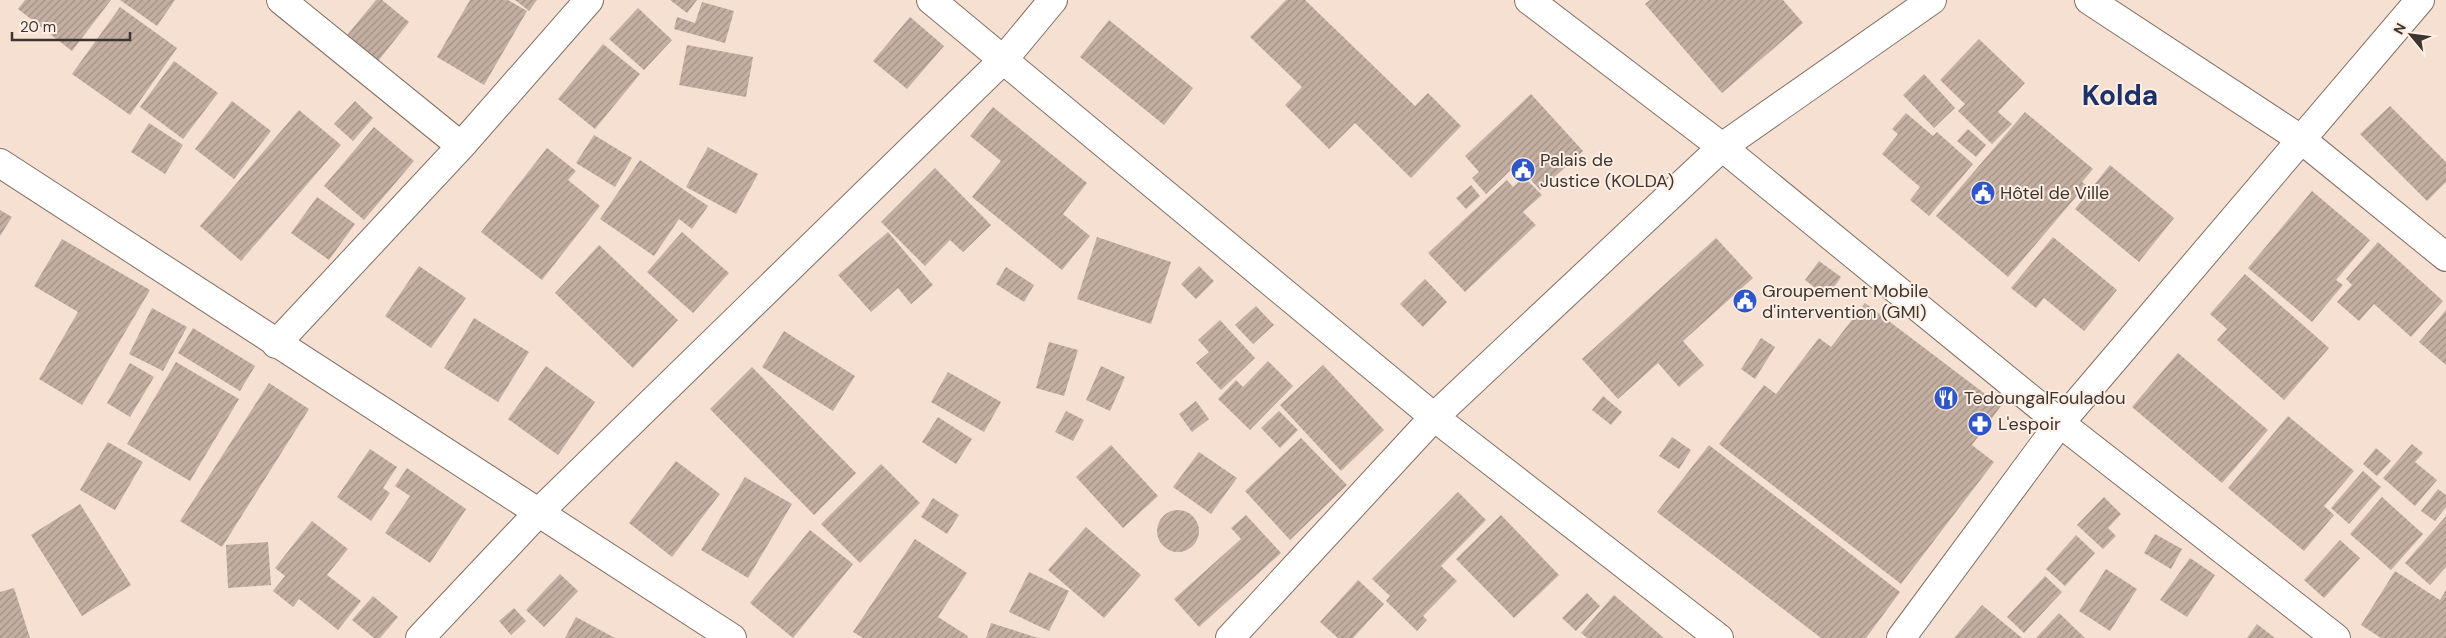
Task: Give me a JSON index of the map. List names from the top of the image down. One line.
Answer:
{"districts":["Kolda"],"places":{"public building":["Palais de Justice (KOLDA)","Hôtel de Ville","Groupement Mobile d'intervention (GMI)"],"restaurant":["TedoungalFouladou"],"pharmacy":["L'espoir"]},"scale_bar":"20 m","north":"top left"}
